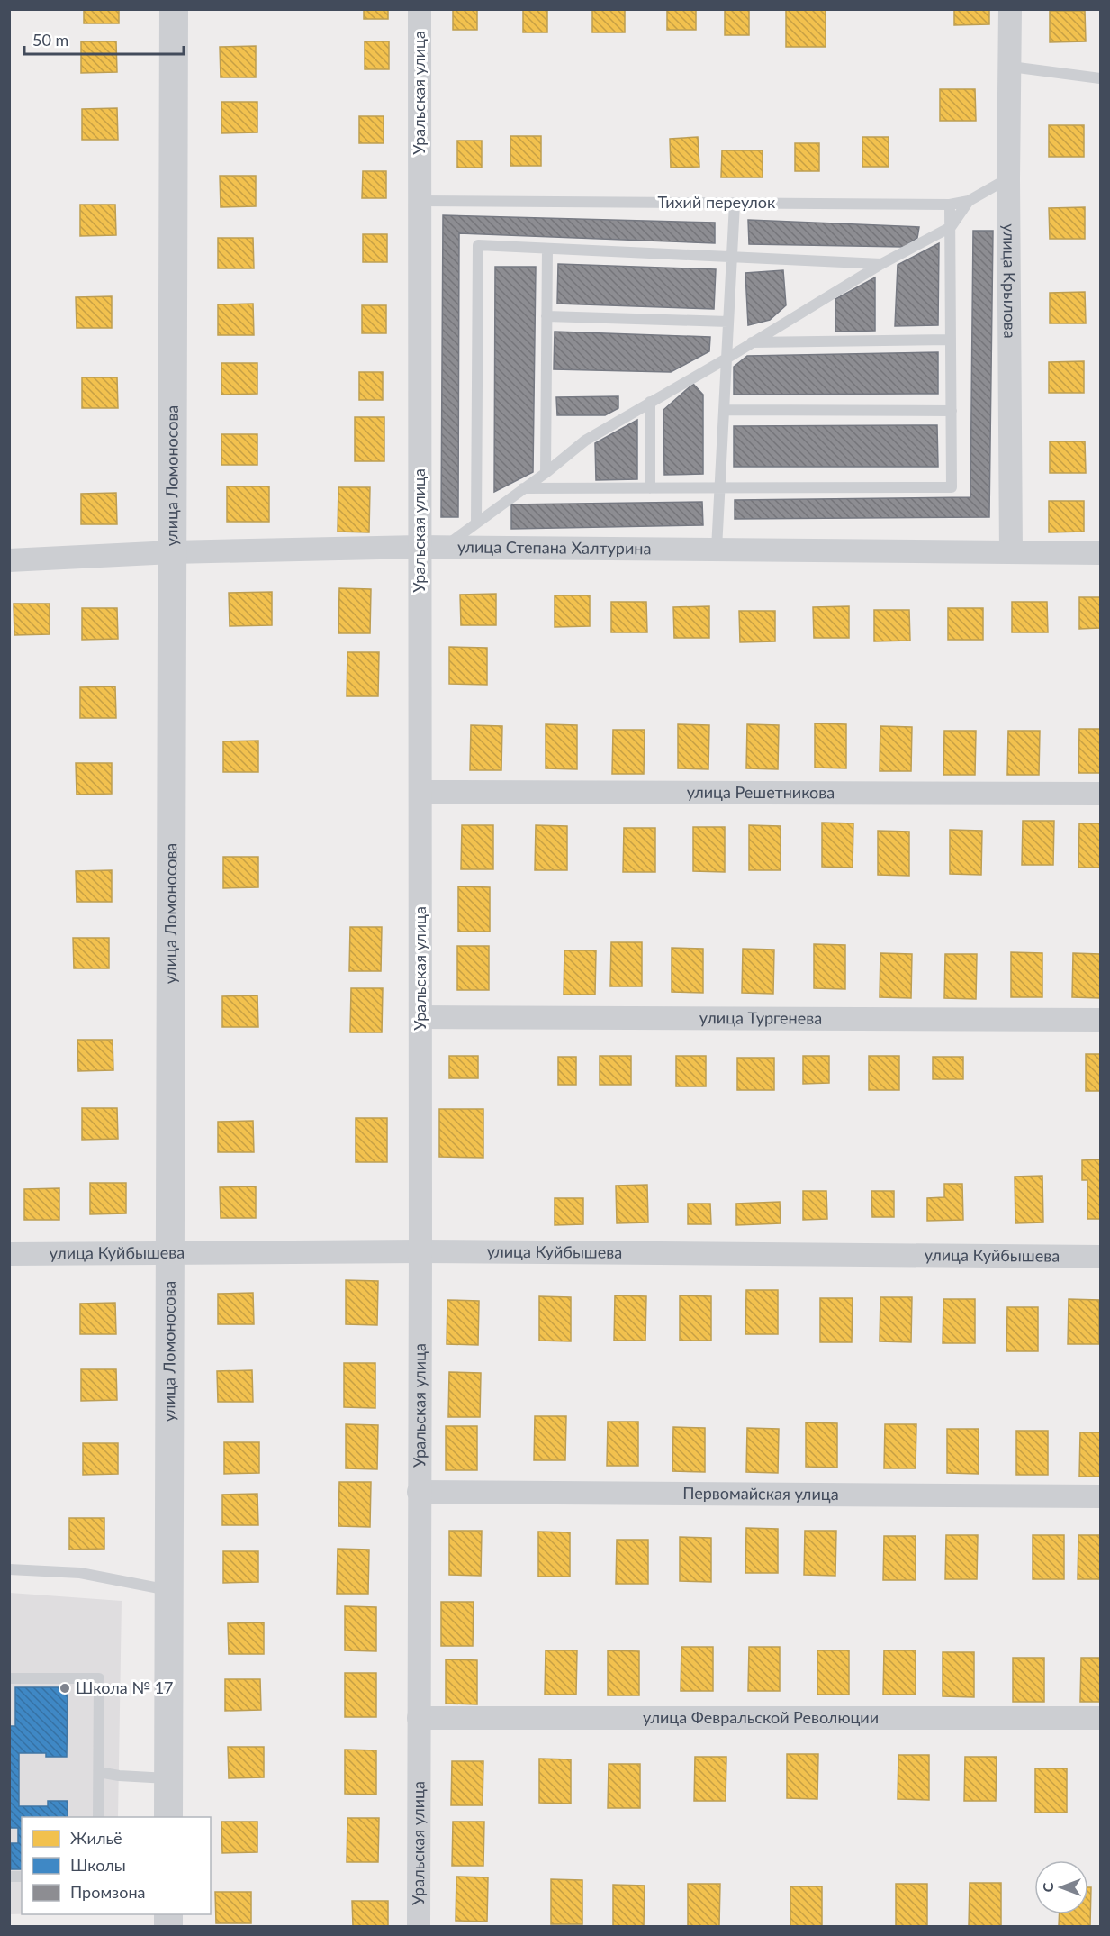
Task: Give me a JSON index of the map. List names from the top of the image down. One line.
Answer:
{"streets":{"street":["Уральская улица","улица Крылова","улица Ломоносова","улица Степана Халтурина","улица Решетникова","улица Тургенева","улица Куйбышева","Первомайская улица","улица Февральской Революции"],"lane":["Тихий переулок"]},"crossings":[["Уральская улица","Тихий переулок"],["Уральская улица","улица Степана Халтурина"],["Уральская улица","улица Решетникова"],["Уральская улица","улица Тургенева"],["Уральская улица","улица Куйбышева"],["Уральская улица","Первомайская улица"],["Уральская улица","улица Февральской Революции"],["Тихий переулок","улица Крылова"],["улица Крылова","улица Степана Халтурина"],["улица Ломоносова","улица Степана Халтурина"],["улица Ломоносова","улица Куйбышева"]],"places":["Школа № 17"],"legend":["Жильё","Школы","Промзона"],"scale_bar":"50 m","north":"left"}
